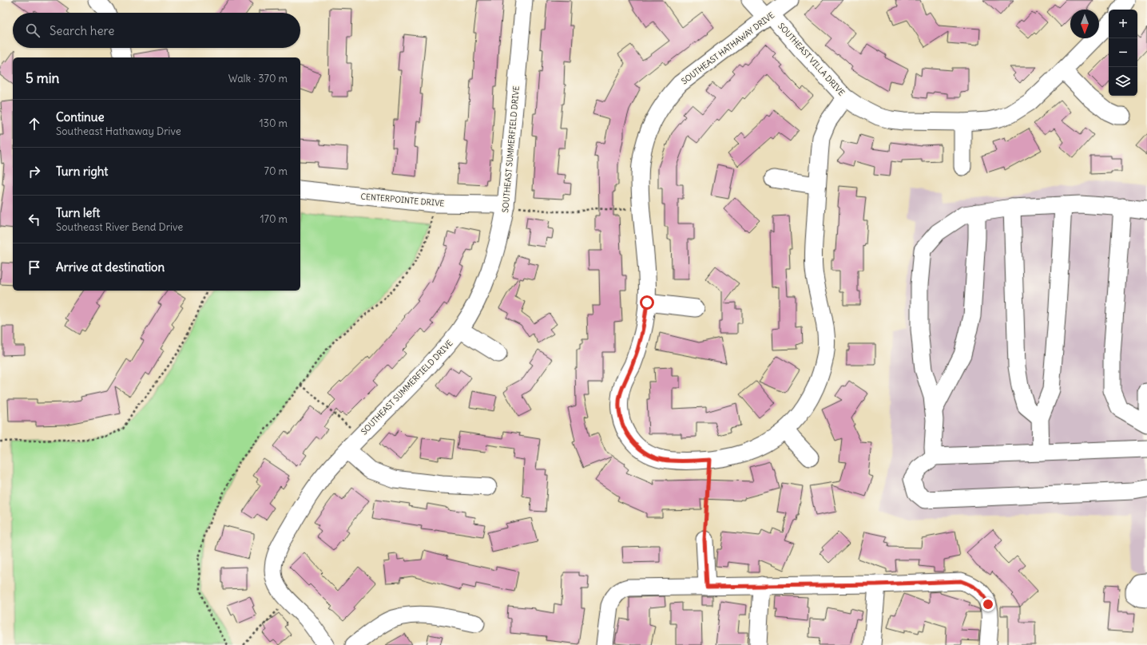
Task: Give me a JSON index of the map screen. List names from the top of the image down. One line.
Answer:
{"streets":{"street":["SOUTHEAST HATHAWAY DRIVE","SOUTHEAST VILLA DRIVE","SOUTHEAST SUMMERFIELD DRIVE","CENTERPOINTE DRIVE"]},"crossings":[["SOUTHEAST HATHAWAY DRIVE","SOUTHEAST VILLA DRIVE"],["SOUTHEAST SUMMERFIELD DRIVE","CENTERPOINTE DRIVE"]],"north":"bottom","page":{"map_buttons":["+","−"],"search":"Search here","heading":["5 min","Walk · 370 m"],"list":[["Continue","Southeast Hathaway Drive","130 m"],["Turn right","70 m"],["Turn left","Southeast River Bend Drive","170 m"],"Arrive at destination"]}}
